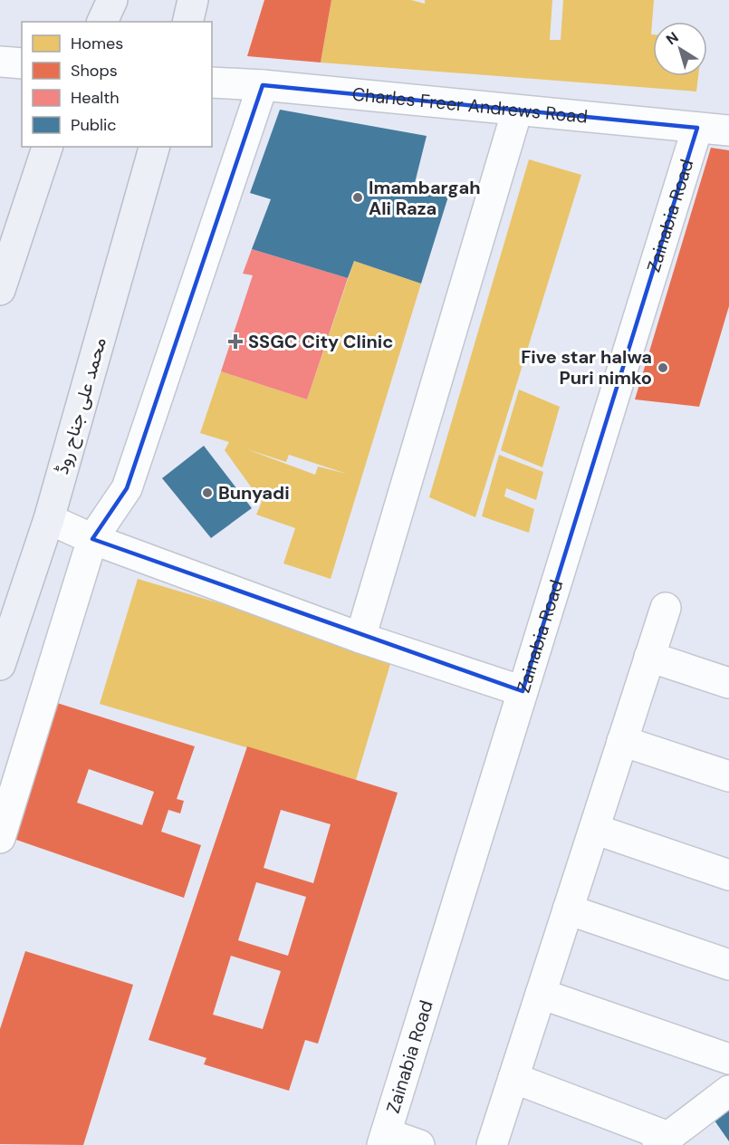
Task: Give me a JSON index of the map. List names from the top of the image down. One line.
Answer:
{"streets":{"highway":["محمد علی جناح روڈ"],"street":["Charles Freer Andrews Road","Zainabia Road"]},"crossings":[["Charles Freer Andrews Road","Zainabia Road"]],"places":{"other":["Imambargah Ali Raza","Five star halwa Puri nimko","Bunyadi"],"health":["SSGC City Clinic"]},"legend":["Homes","Shops","Health","Public"],"north":"top left"}
